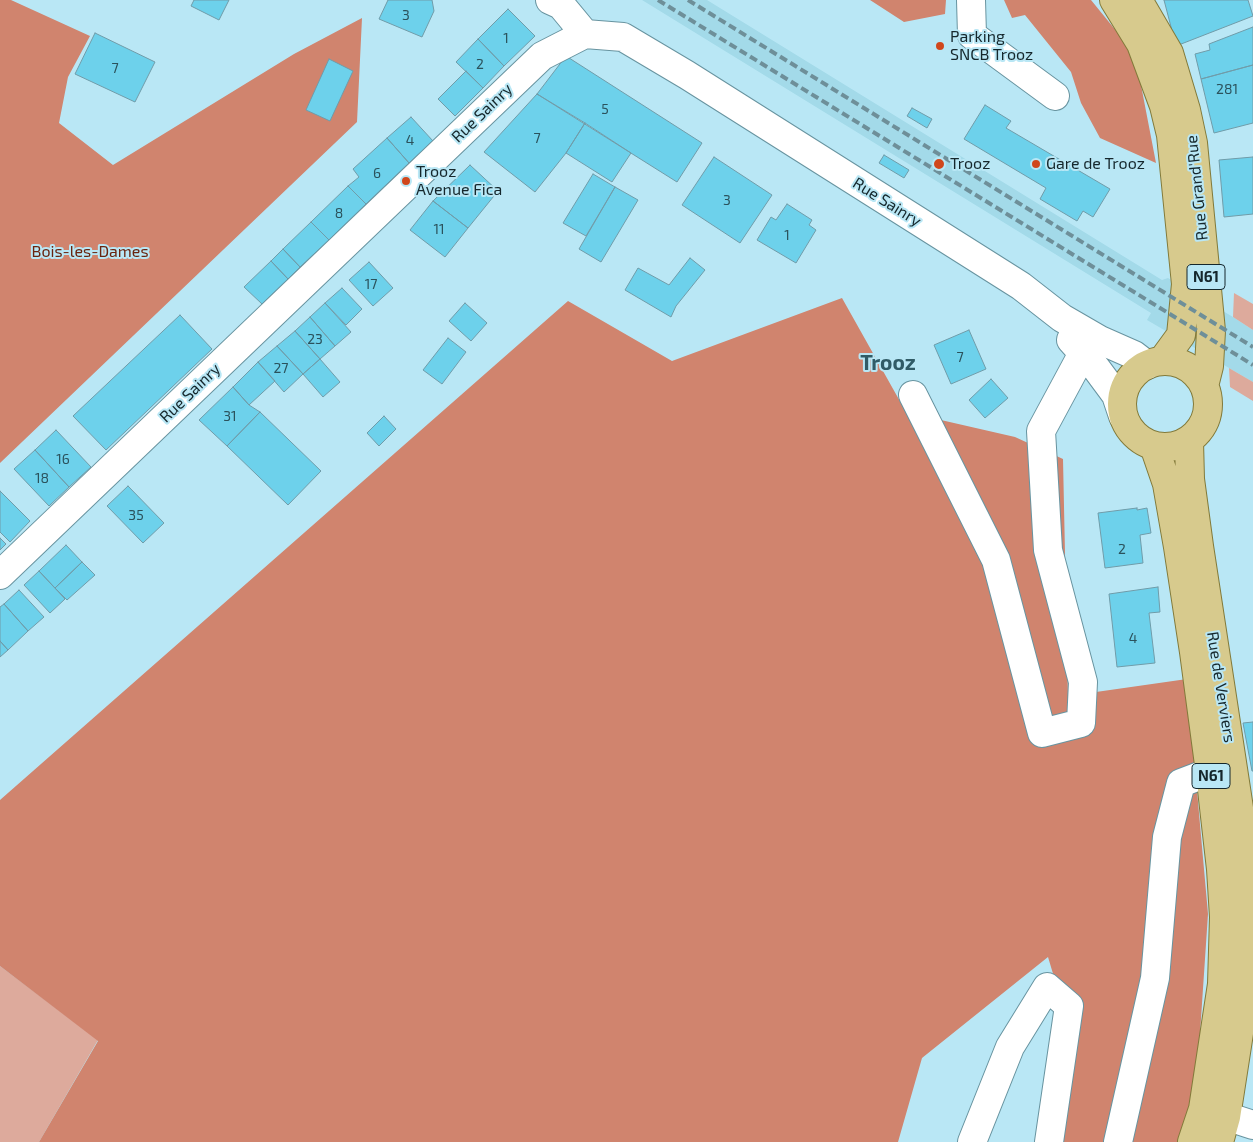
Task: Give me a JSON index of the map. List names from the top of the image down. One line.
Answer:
{"streets":{"main road":["Rue Grand'Rue","N61","Rue de Verviers"],"street":["Rue Sainry"]},"crossings":[["Rue Sainry","Rue Grand'Rue"],["Rue Sainry","Rue de Verviers"],["Rue Grand'Rue","Rue de Verviers"]],"districts":["Trooz"],"parks":["Bois-les-Dames"],"places":["Parking SNCB Trooz","Trooz","Gare de Trooz","Trooz Avenue Fica"],"house_numbers":["3","1","2","7","281","5","7","4","6","3","8","11","1","17","23","7","27","31","16","18","35","2","4"]}
